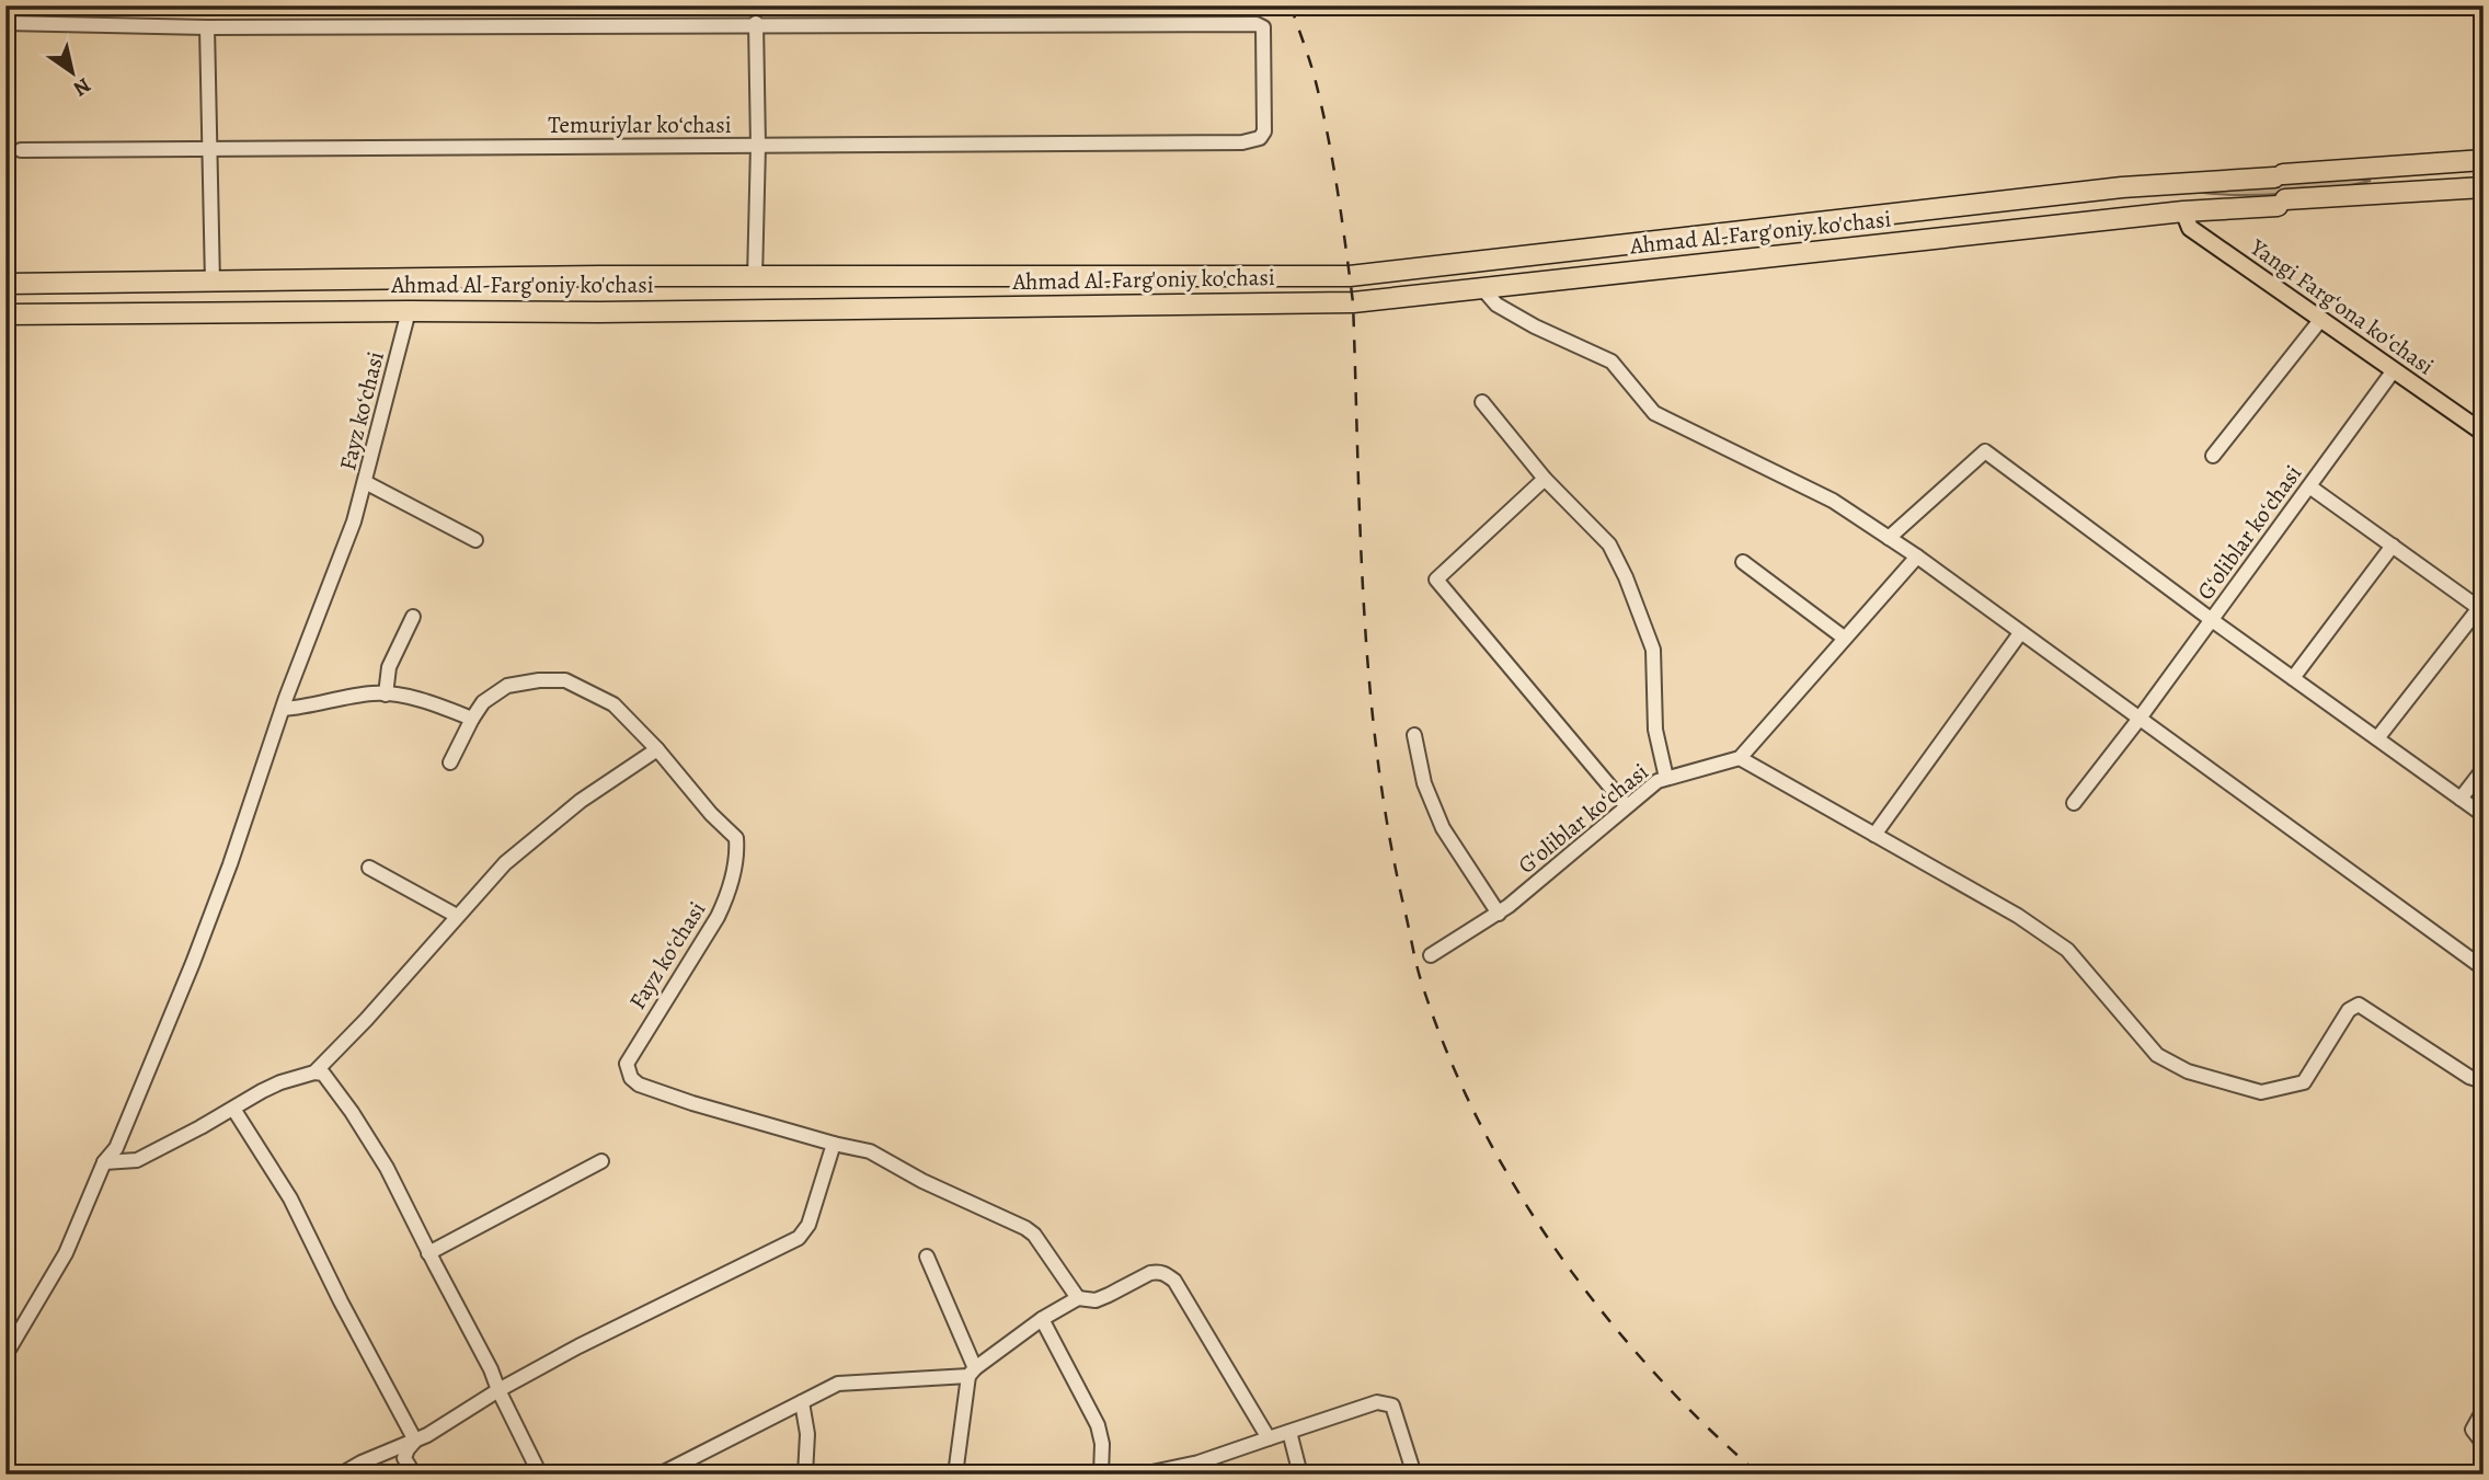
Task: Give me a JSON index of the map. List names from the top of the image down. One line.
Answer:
{"streets":{"highway":["Ahmad Al-Farg'oniy ko'chasi"],"main road":["Yangi Fargʻona koʻchasi"],"street":["Temuriylar koʻchasi","Fayz koʻchasi","Gʻoliblar koʻchasi"]},"crossings":[["Ahmad Al-Farg'oniy ko'chasi","Yangi Fargʻona koʻchasi"],["Ahmad Al-Farg'oniy ko'chasi","Fayz koʻchasi"],["Yangi Fargʻona koʻchasi","Gʻoliblar koʻchasi"]],"north":"bottom right"}
